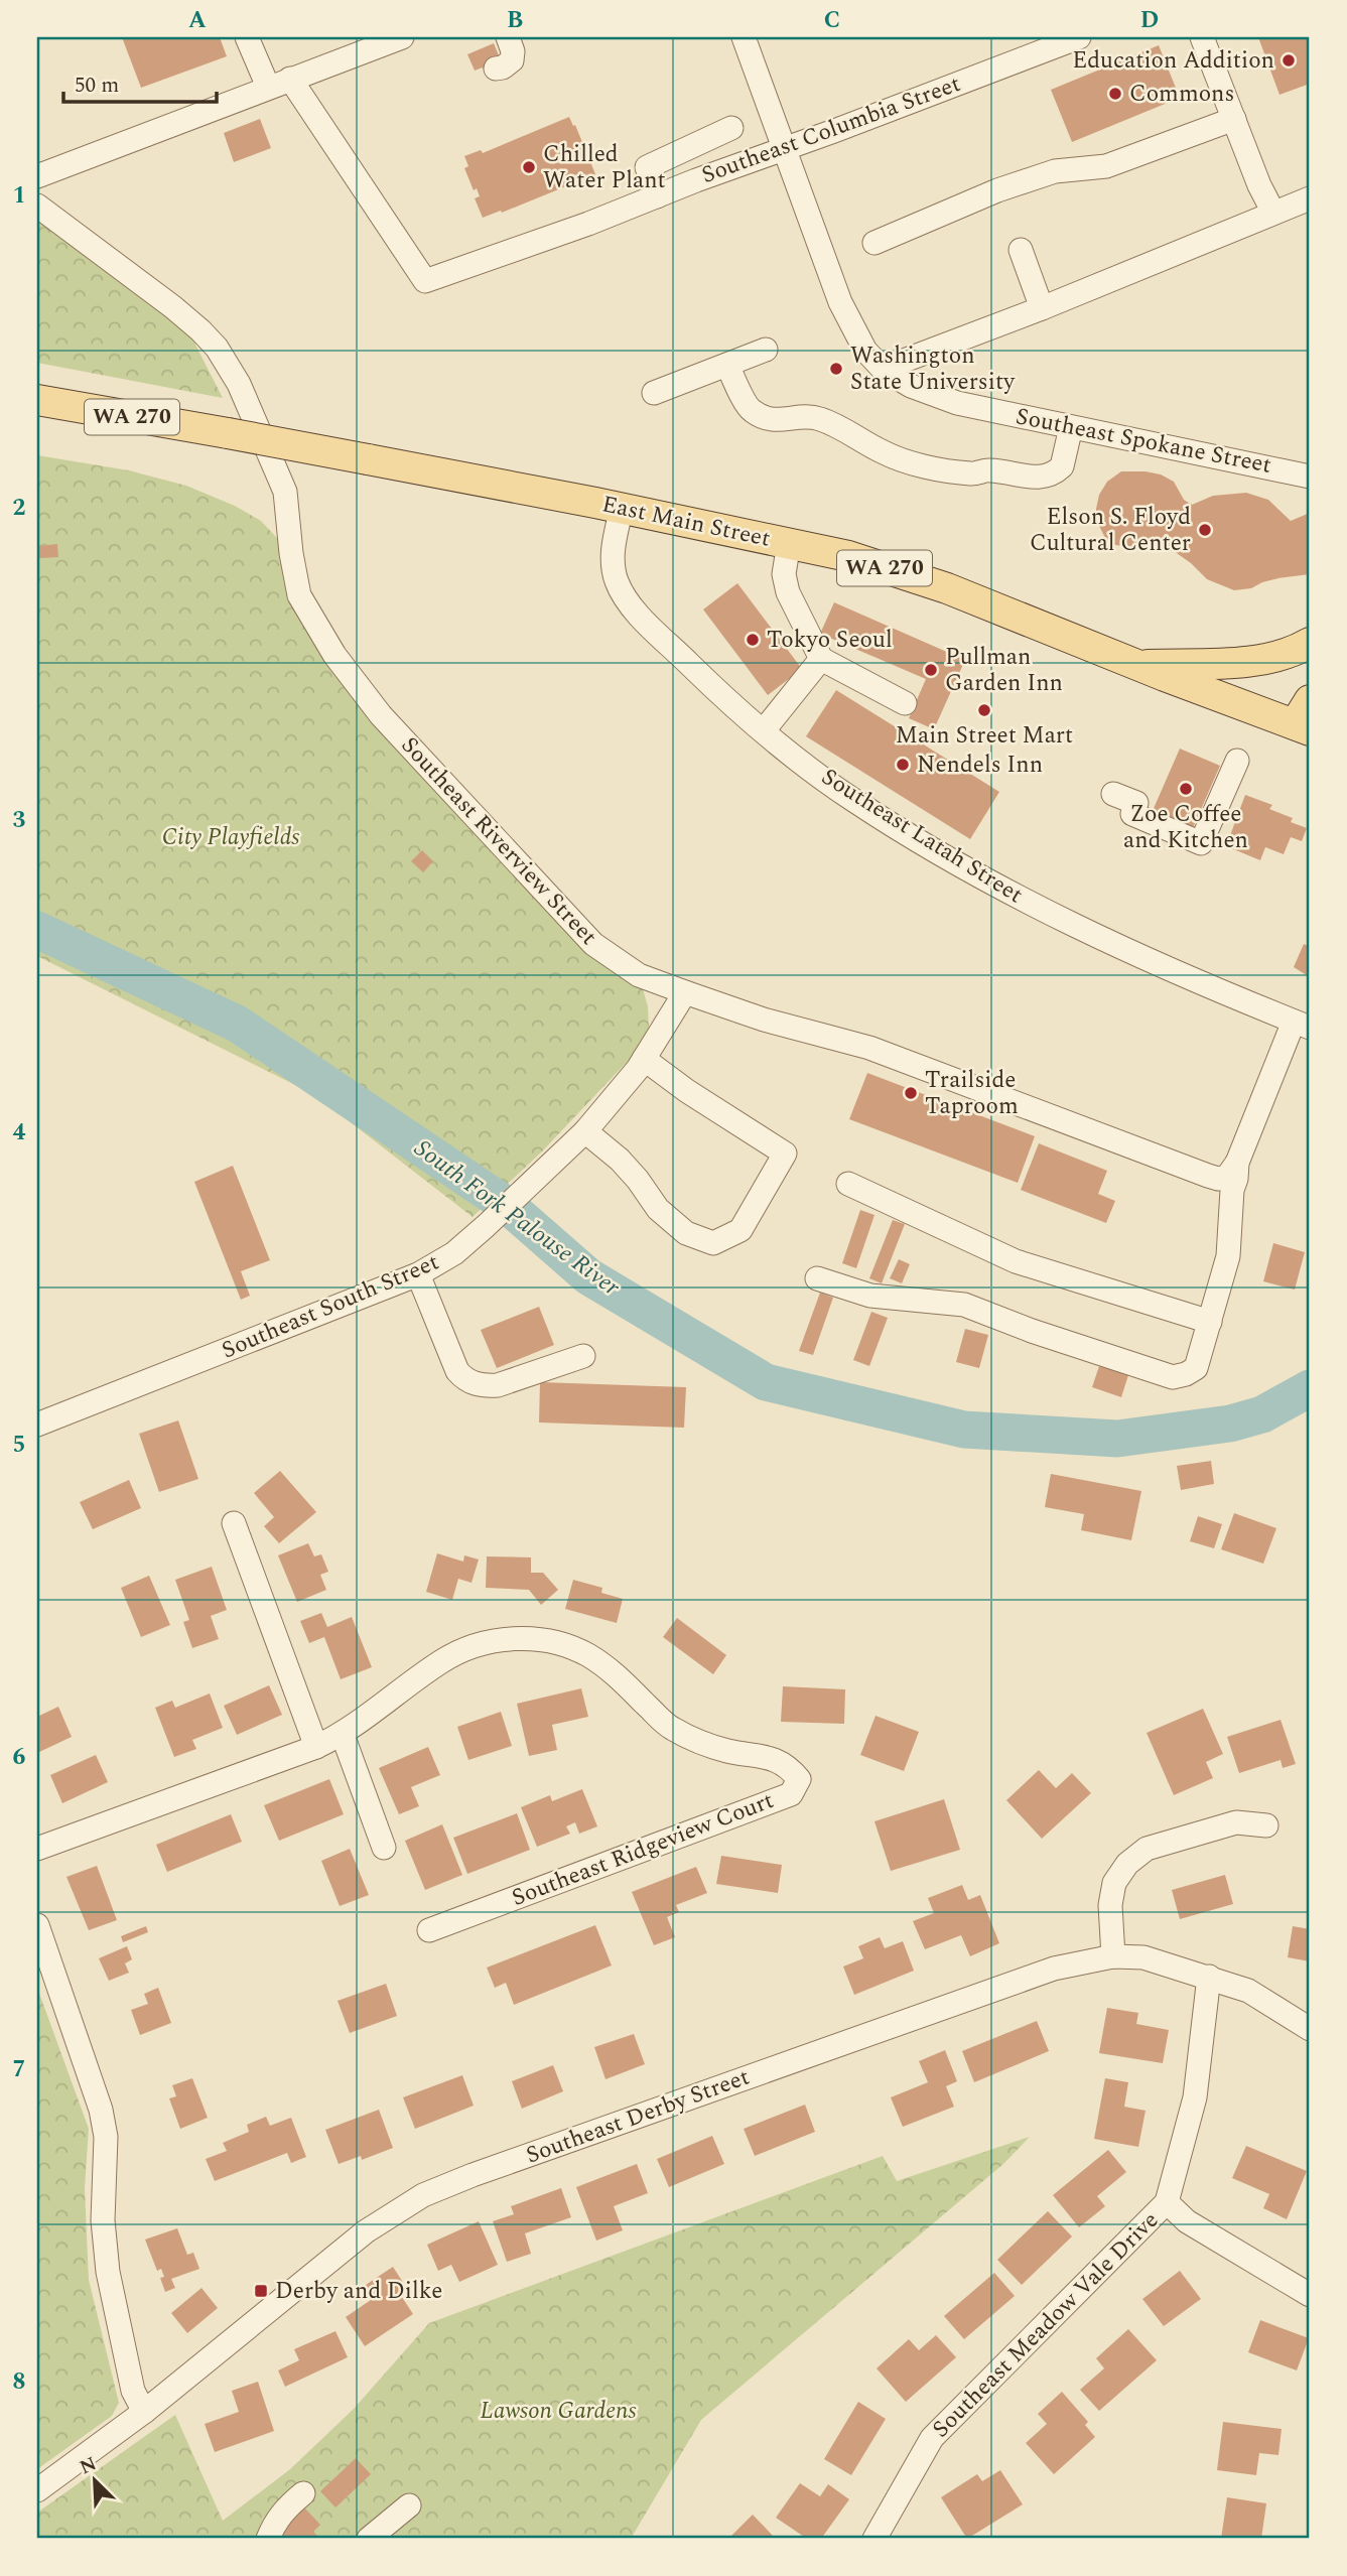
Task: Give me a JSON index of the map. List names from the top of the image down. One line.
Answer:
{"streets":{"main road":["WA 270","East Main Street"],"street":["Southeast Columbia Street","Southeast Spokane Street","Southeast Latah Street","Southeast Riverview Street","Southeast South Street","Southeast Ridgeview Court","Southeast Derby Street","Southeast Meadow Vale Drive"]},"crossings":[["Southeast Columbia Street","Southeast Spokane Street"],["East Main Street","Southeast Latah Street"],["Southeast Riverview Street","Southeast South Street"],["Southeast Derby Street","Southeast Meadow Vale Drive"]],"water":["South Fork Palouse River"],"parks":["City Playfields","Lawson Gardens"],"places":{"other":["Education Addition","Commons","Chilled Water Plant","Washington State University","Elson S. Floyd Cultural Center","Tokyo Seoul","Pullman Garden Inn","Main Street Mart","Nendels Inn","Zoe Coffee and Kitchen","Trailside Taproom"],"transit":["Derby and Dilke"]},"scale_bar":"50 m","north":"top left","grid":{"columns":["A","B","C","D"],"rows":["1","2","3","4","5","6","7","8"]}}
